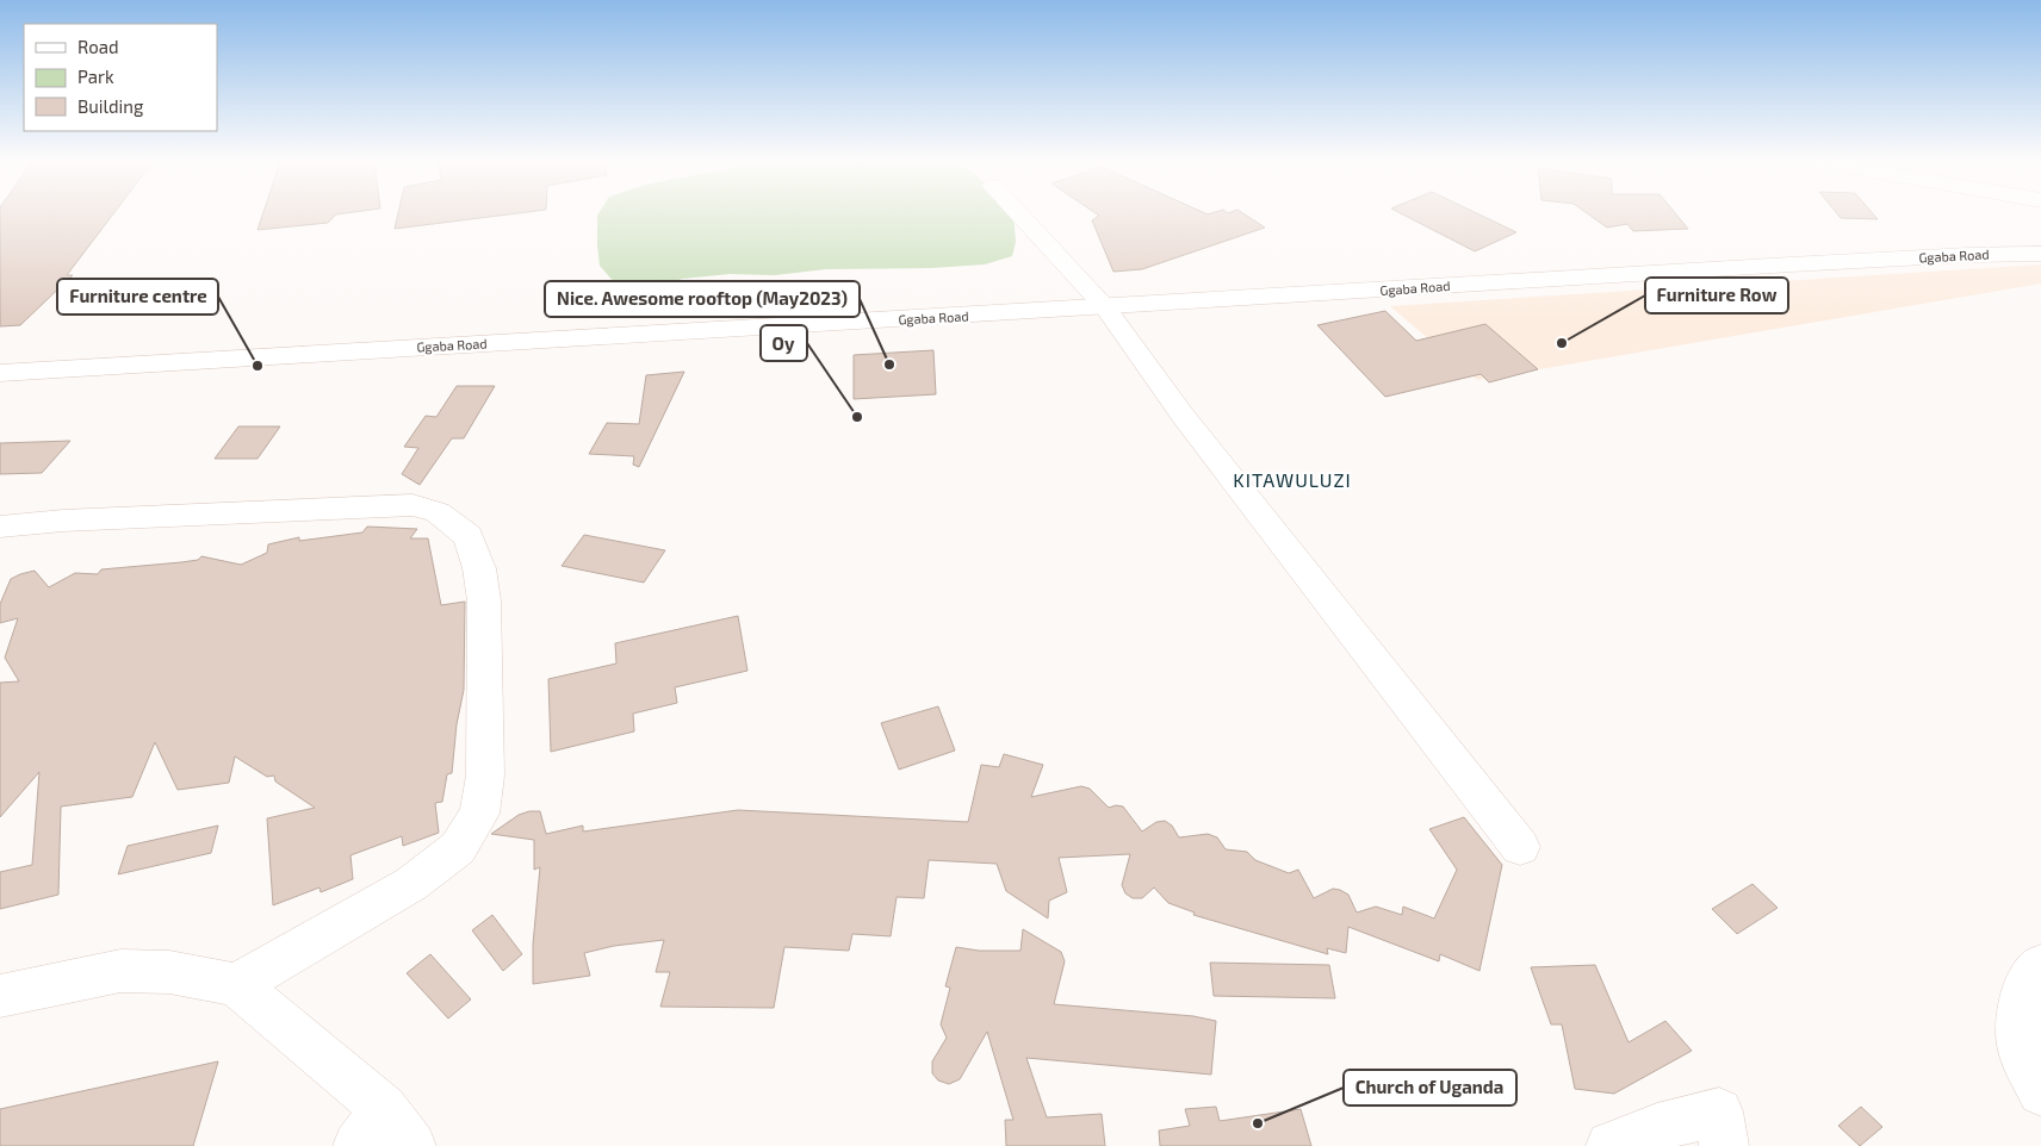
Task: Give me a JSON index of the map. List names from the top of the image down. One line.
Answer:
{"streets":{"main road":["Ggaba Road"]},"districts":["KITAWULUZI"],"places":["Furniture Row","Nice. Awesome rooftop (May2023)","Furniture centre","Oy","Church of Uganda"],"legend":["Road","Park","Building"]}
